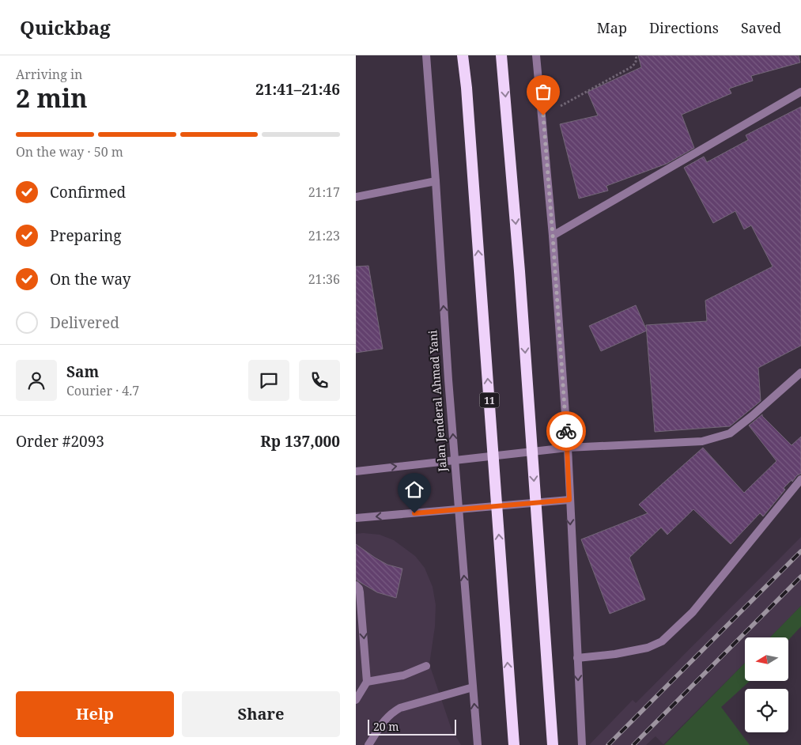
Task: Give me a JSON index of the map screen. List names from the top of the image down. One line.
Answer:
{"streets":{"highway":["11"],"street":["Jalan Jenderal Ahmad Yani"]},"one_way":["Jalan Jenderal Ahmad Yani"],"scale_bar":"20 m","north":"left","page":{"header":"Quickbag","nav":["Map","Directions","Saved"],"heading":["2 min","Arriving in","21:41–21:46"],"panel":["Sam","Courier · 4.7","Order #2093","Rp 137,000"],"bar":"On the way · 50 m","list":[["Confirmed","21:17"],["Preparing","21:23"],["On the way","21:36"],"Delivered"],"buttons":["Help","Share"],"scale":"20 m"}}
